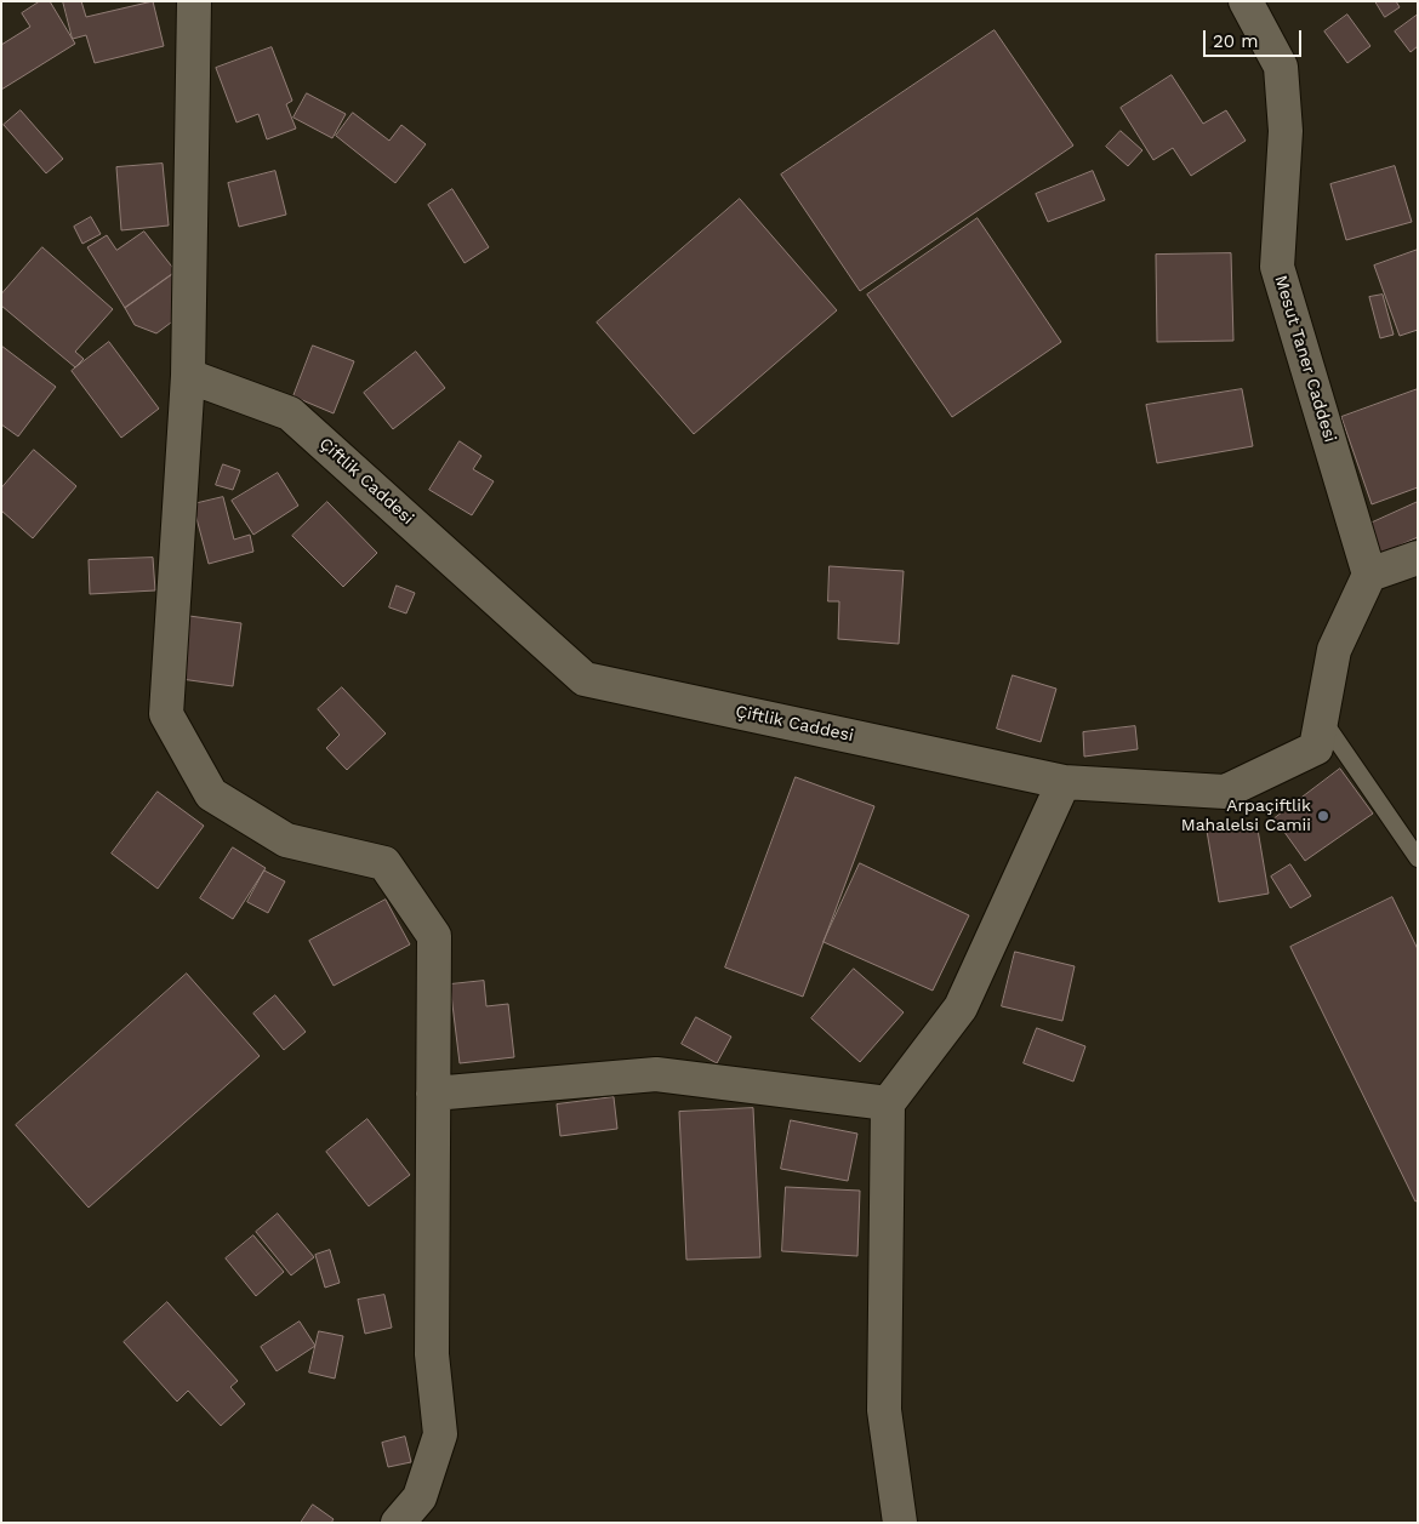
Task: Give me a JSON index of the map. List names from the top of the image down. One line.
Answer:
{"streets":{"street":["Mesut Taner Caddesi","Çiftlik Caddesi"]},"crossings":[["Mesut Taner Caddesi","Çiftlik Caddesi"]],"places":["Arpaçiftlik Mahalelsi Camii"],"scale_bar":"20 m"}
